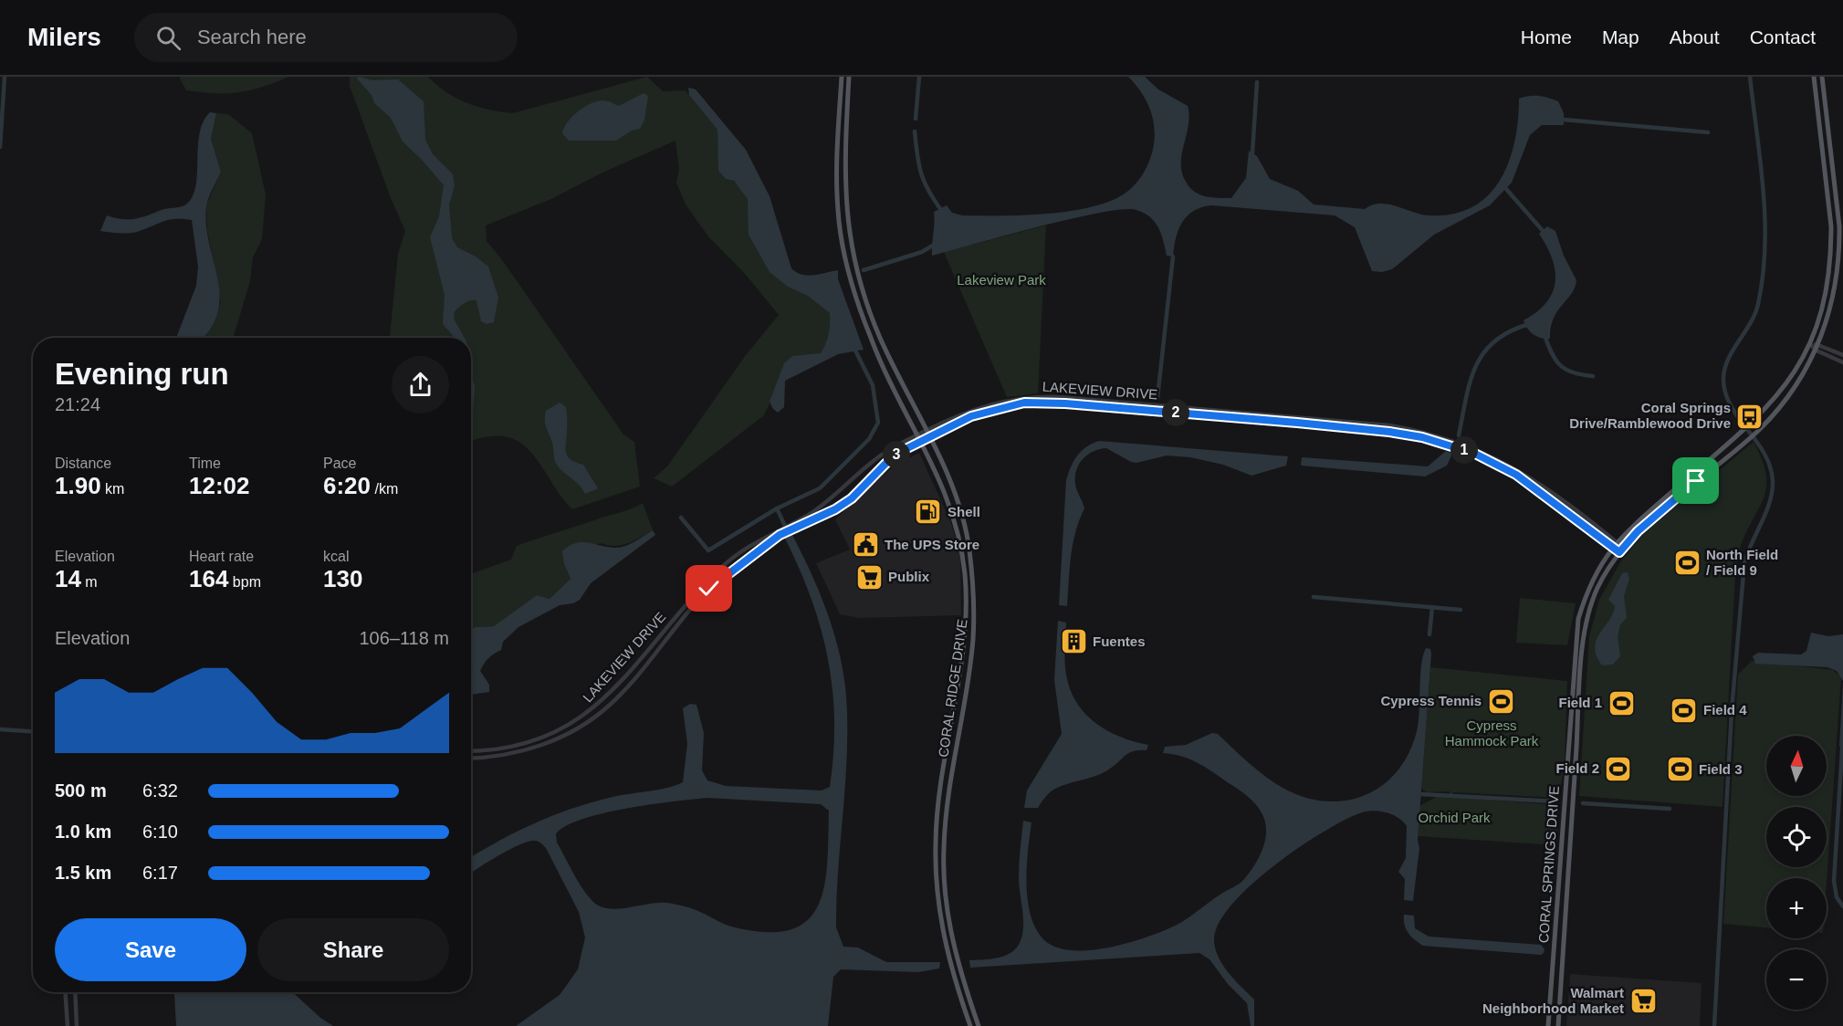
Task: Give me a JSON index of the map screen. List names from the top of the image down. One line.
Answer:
{"streets":{"main road":["CORAL RIDGE DRIVE","CORAL SPRINGS DRIVE"],"street":["LAKEVIEW DRIVE"]},"crossings":[["LAKEVIEW DRIVE","CORAL RIDGE DRIVE"],["LAKEVIEW DRIVE","CORAL SPRINGS DRIVE"]],"parks":["Lakeview Park","Cypress Hammock Park","Orchid Park"],"places":{"bus stop":["Coral Springs Drive/Ramblewood Drive"],"fuel station":["Shell"],"public building":["The UPS Store"],"sports":["North Field / Field 9","Cypress Tennis","Field 1","Field 4","Field 2","Field 3"],"supermarket":["Publix","Walmart Neighborhood Market"],"building":["Fuentes"]},"north":"top","page":{"header":"Milers","search":"Search here","nav":["Home","Map","About","Contact"],"heading":["Evening run","21:24"],"pins":["2","1","3"],"stats":[["Distance","1.90 km"],["Time","12:02"],["Pace","6:20 /km"],["Elevation","14 m"],["Heart rate","164 bpm"],["kcal","130"]],"chart":["Elevation","106–118 m"],"map_buttons":["+","−"],"list":[{"name":"500 m","note":"6:32"},{"name":"1.0 km","note":"6:10"},{"name":"1.5 km","note":"6:17"}],"buttons":["Save","Share"]}}
